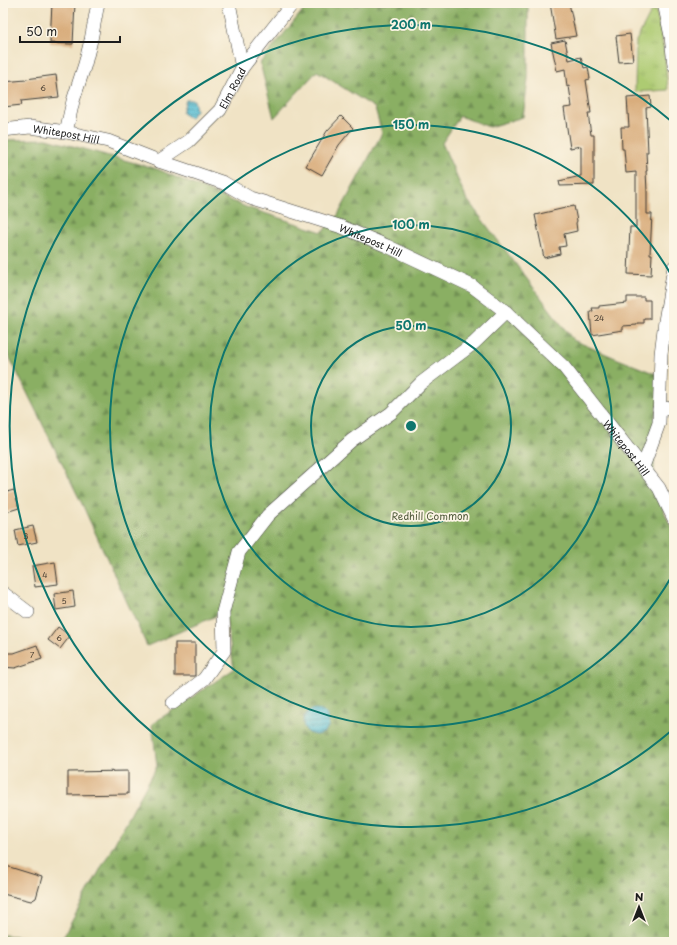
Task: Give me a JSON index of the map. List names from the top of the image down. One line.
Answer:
{"streets":{"street":["Elm Road","Whitepost Hill"]},"crossings":[["Elm Road","Whitepost Hill"]],"parks":["Redhill Common"],"house_numbers":["6","24","3","4","5","6","7"],"scale_bar":"50 m","north":"top","rings":["200 m","150 m","100 m","50 m"]}
